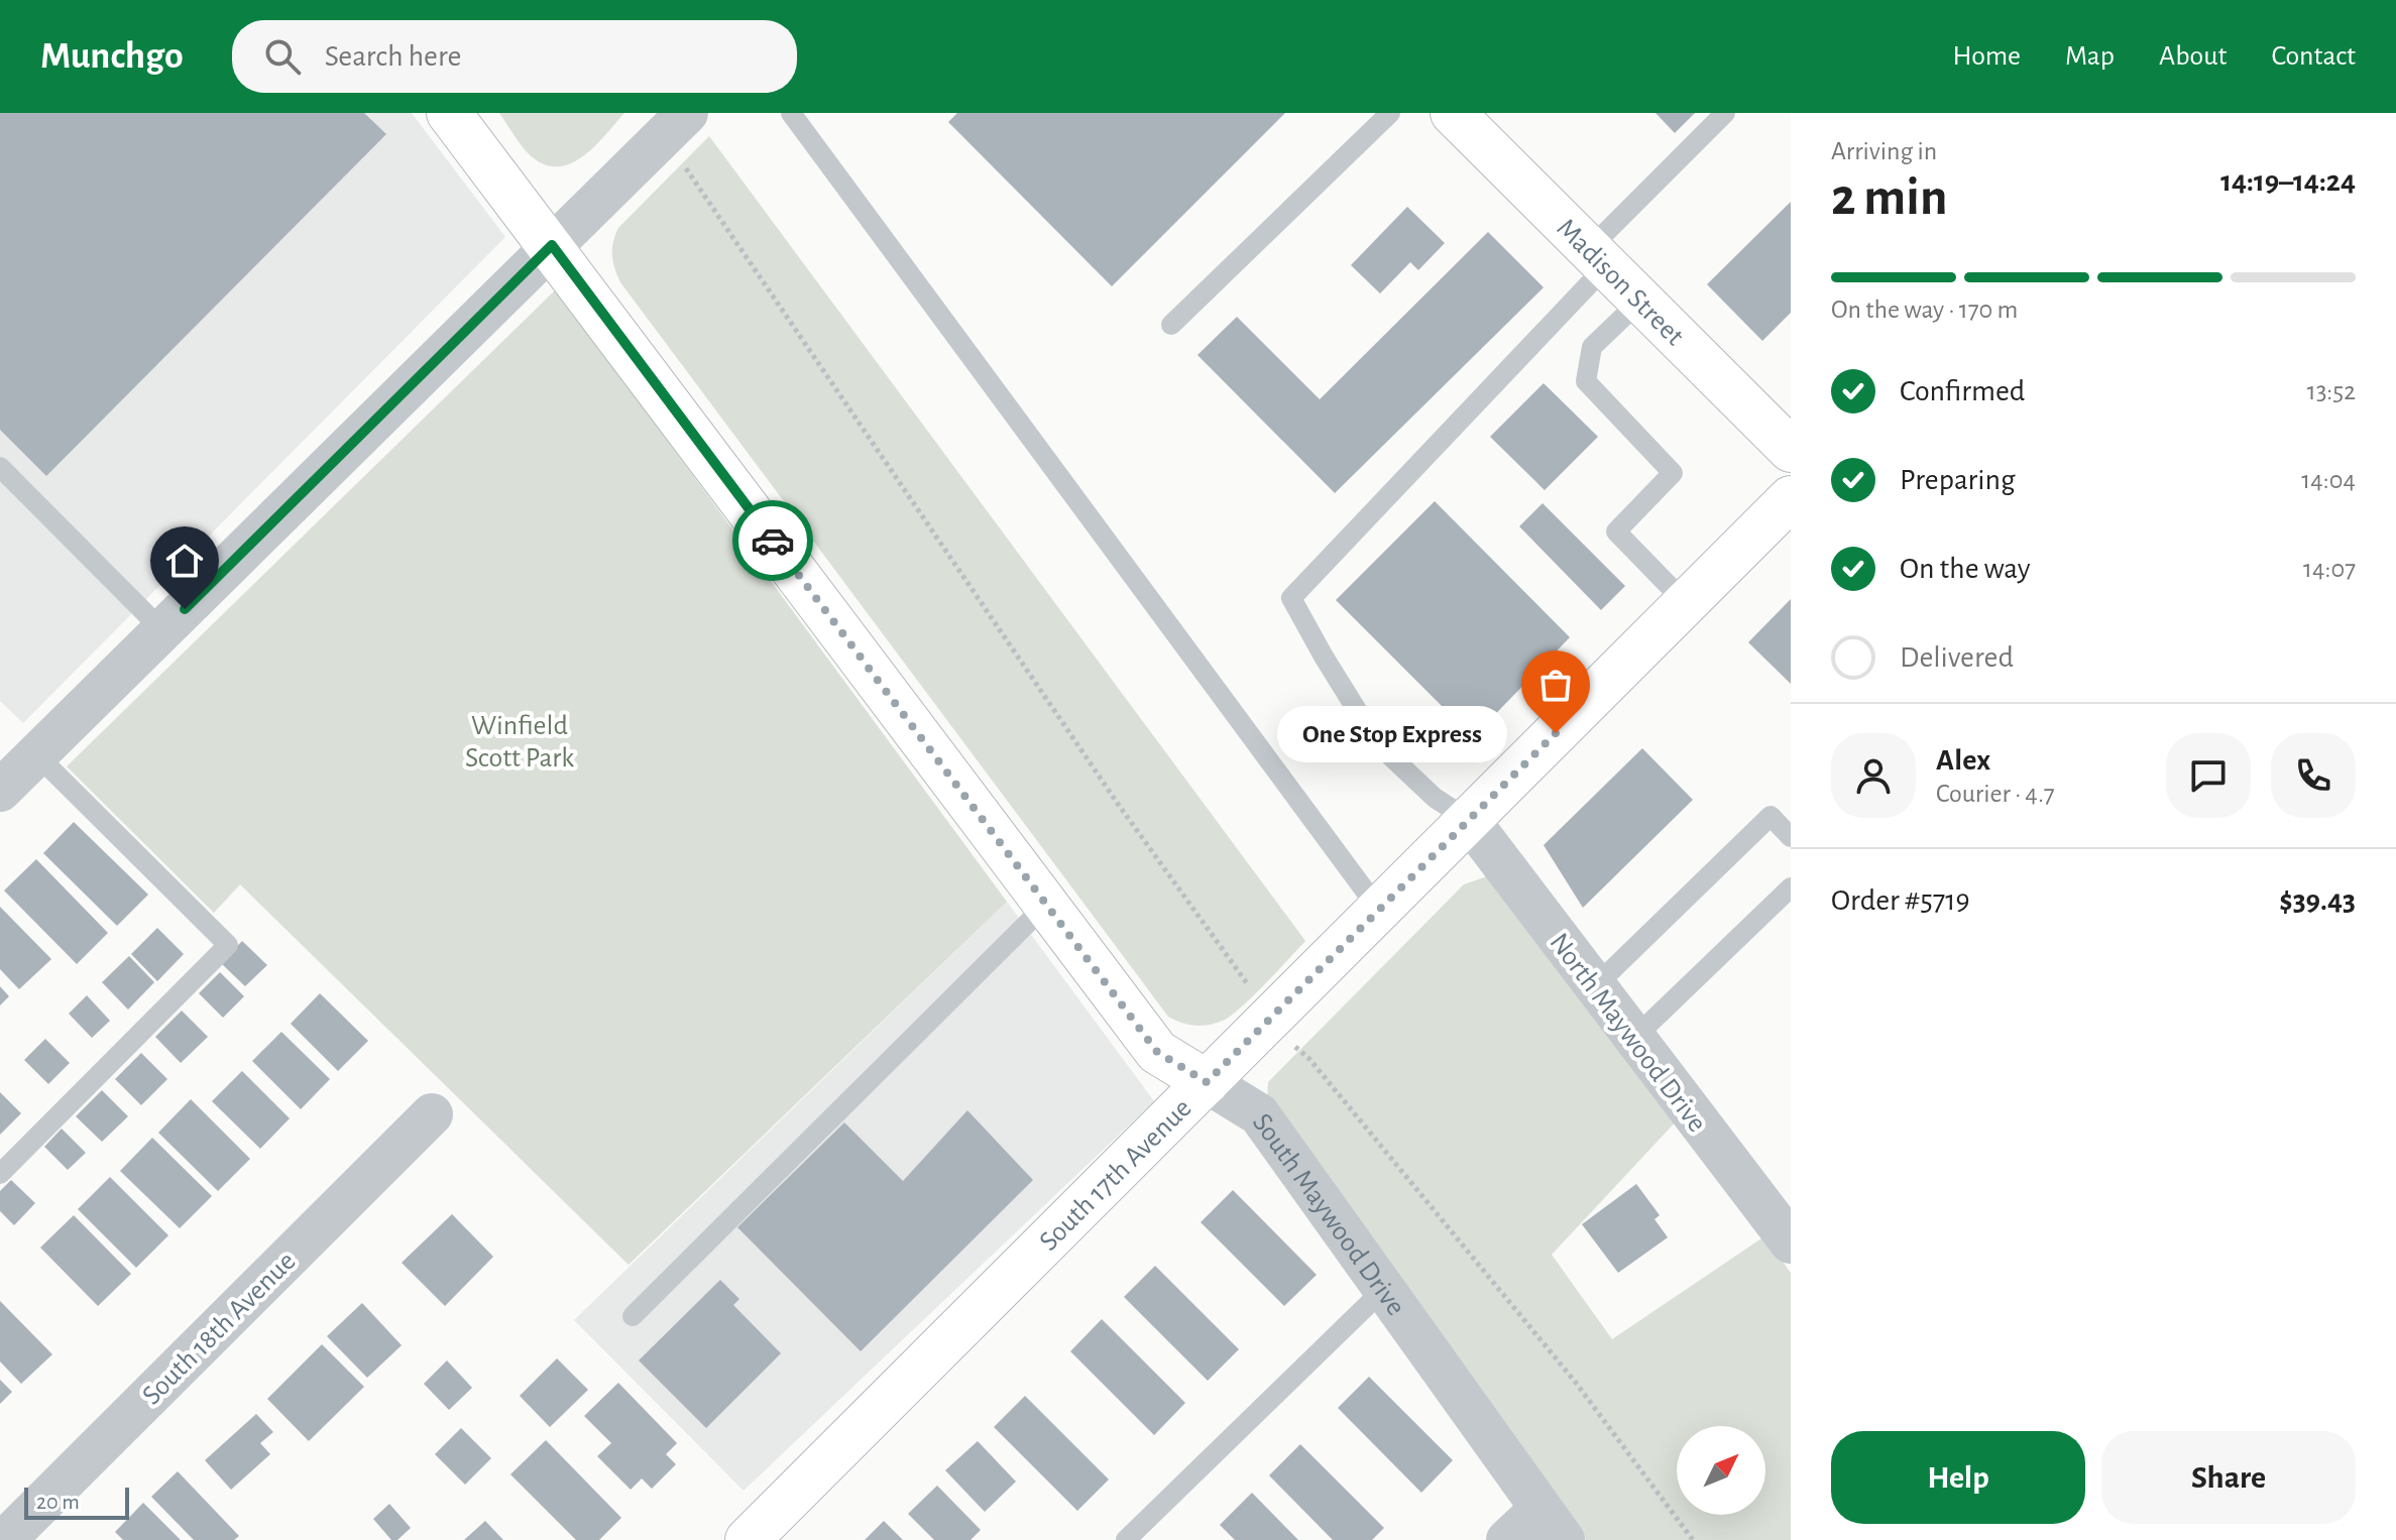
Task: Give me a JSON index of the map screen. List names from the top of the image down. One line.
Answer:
{"streets":{"street":["Madison Street","North Maywood Drive","South 17th Avenue","South Maywood Drive","South 18th Avenue"]},"crossings":[["North Maywood Drive","South 17th Avenue"],["South 17th Avenue","South Maywood Drive"]],"parks":["Winfield Scott Park"],"places":["One Stop Express"],"scale_bar":"20 m","north":"top right","page":{"header":"Munchgo","search":"Search here","nav":["Home","Map","About","Contact"],"heading":["2 min","Arriving in","14:19–14:24"],"panel":["Alex","Courier · 4.7","Order #5719","$39.43"],"bar":"On the way · 170 m","list":[["Confirmed","13:52"],["Preparing","14:04"],["On the way","14:07"],"Delivered"],"bubble":"One Stop Express","buttons":["Help","Share"],"scale":"20 m"}}
